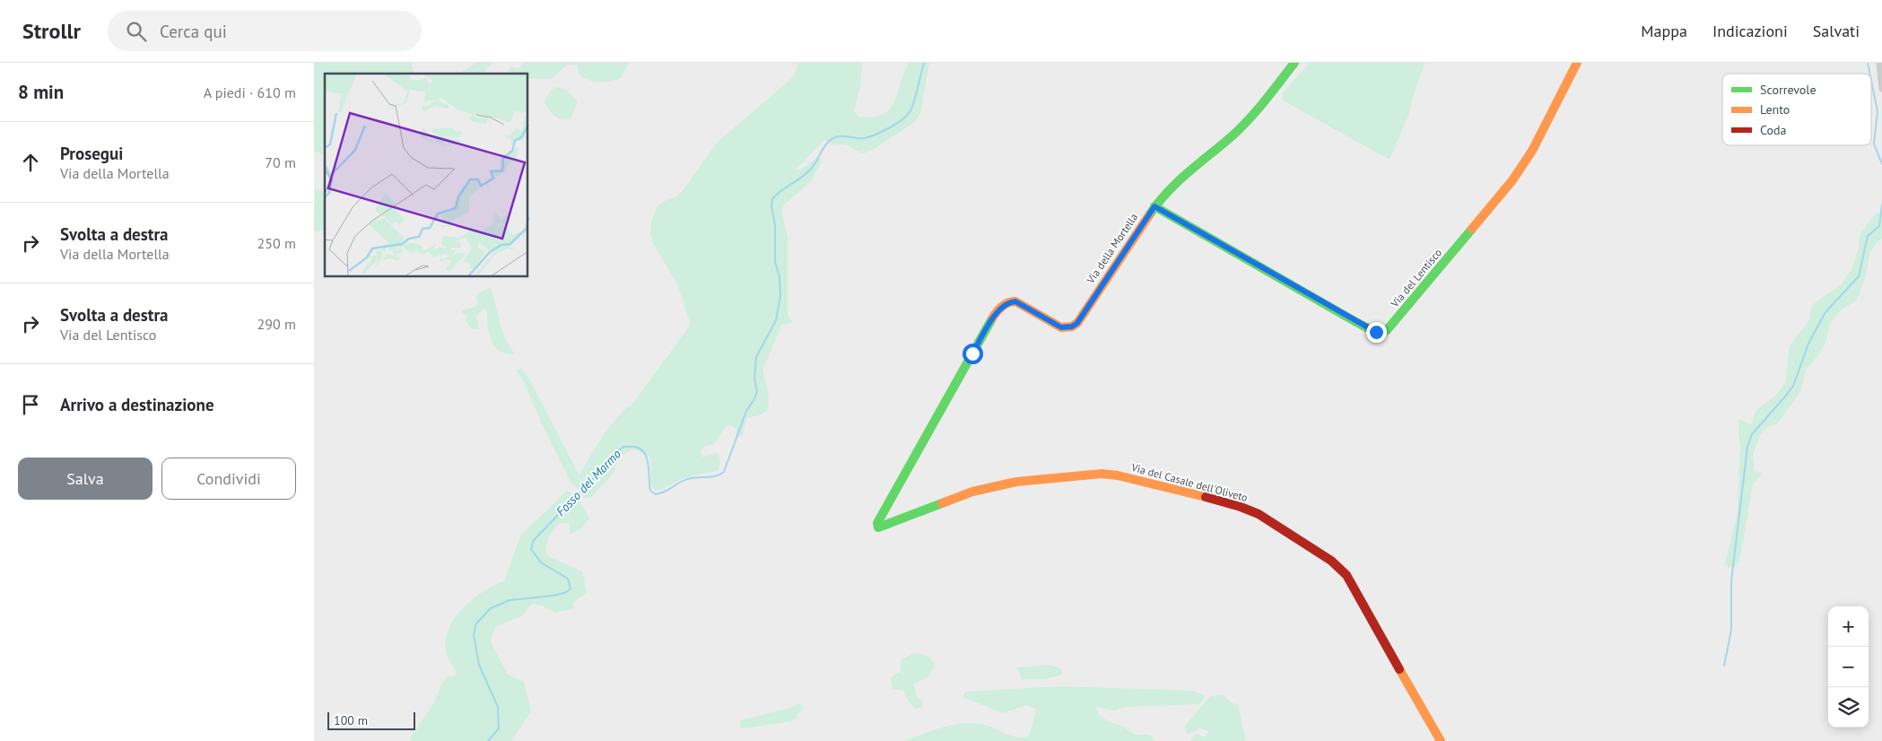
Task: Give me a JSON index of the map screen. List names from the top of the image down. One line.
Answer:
{"streets":{"street":["Via della Mortella","Via del Lentisco","Via del Casale dell'Oliveto"]},"crossings":[["Via della Mortella","Via del Lentisco"],["Via della Mortella","Via del Casale dell'Oliveto"]],"water":["Fosso del Marmo"],"legend":["Scorrevole","Lento","Coda"],"scale_bar":"100 m","page":{"header":"Strollr","search":"Cerca qui","nav":["Mappa","Indicazioni","Salvati"],"heading":["8 min","A piedi · 610 m"],"list":[["Prosegui","Via della Mortella","70 m"],["Svolta a destra","Via della Mortella","250 m"],["Svolta a destra","Via del Lentisco","290 m"],"Arrivo a destinazione"],"buttons":["Salva","Condividi"],"map_buttons":["+","−"],"scale":"100 m"}}
